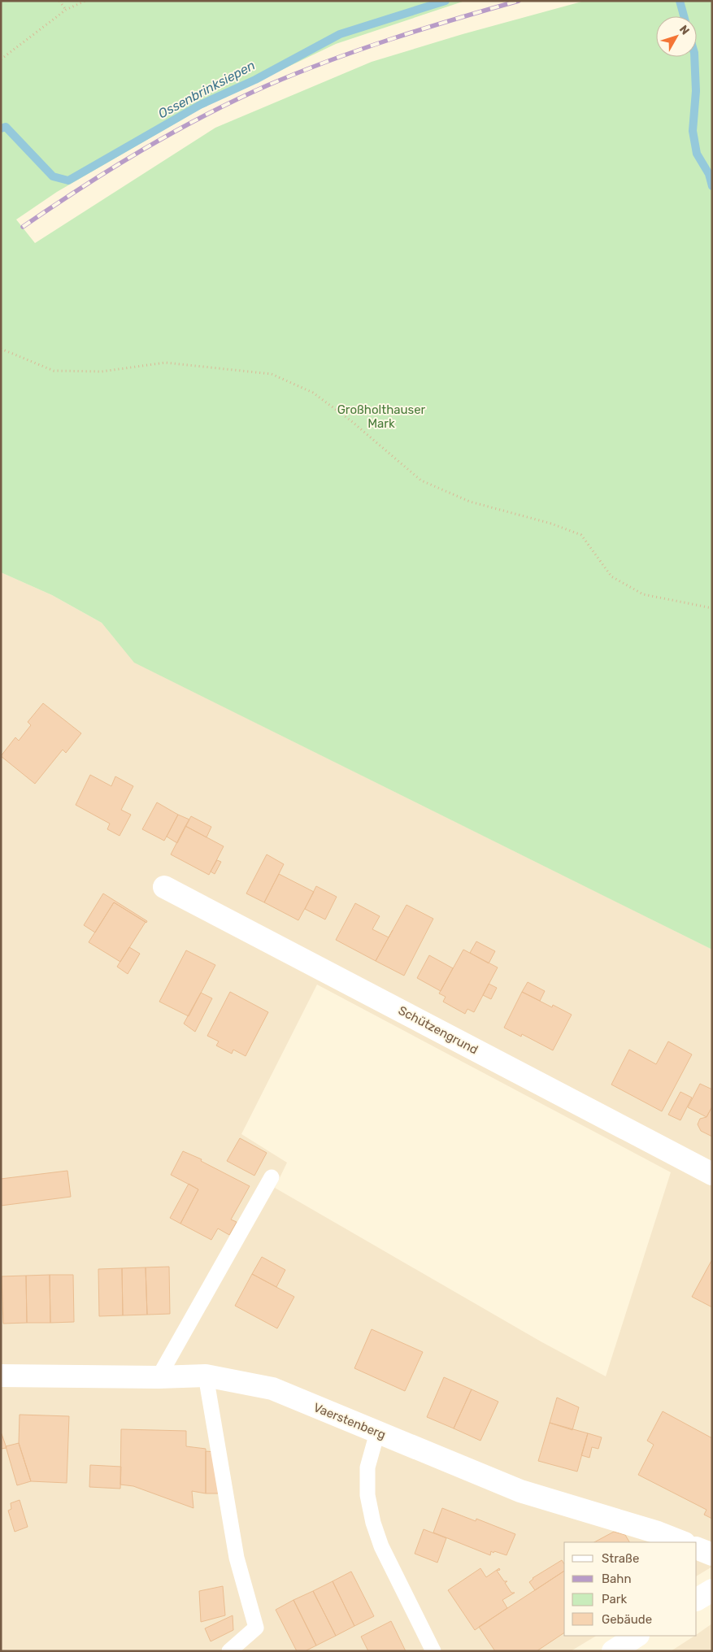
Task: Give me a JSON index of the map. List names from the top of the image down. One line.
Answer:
{"streets":{"street":["Schützengrund","Vaerstenberg"]},"water":["Ossenbrinksiepen"],"parks":["Großholthauser Mark"],"legend":["Straße","Bahn","Park","Gebäude"],"north":"top right"}
